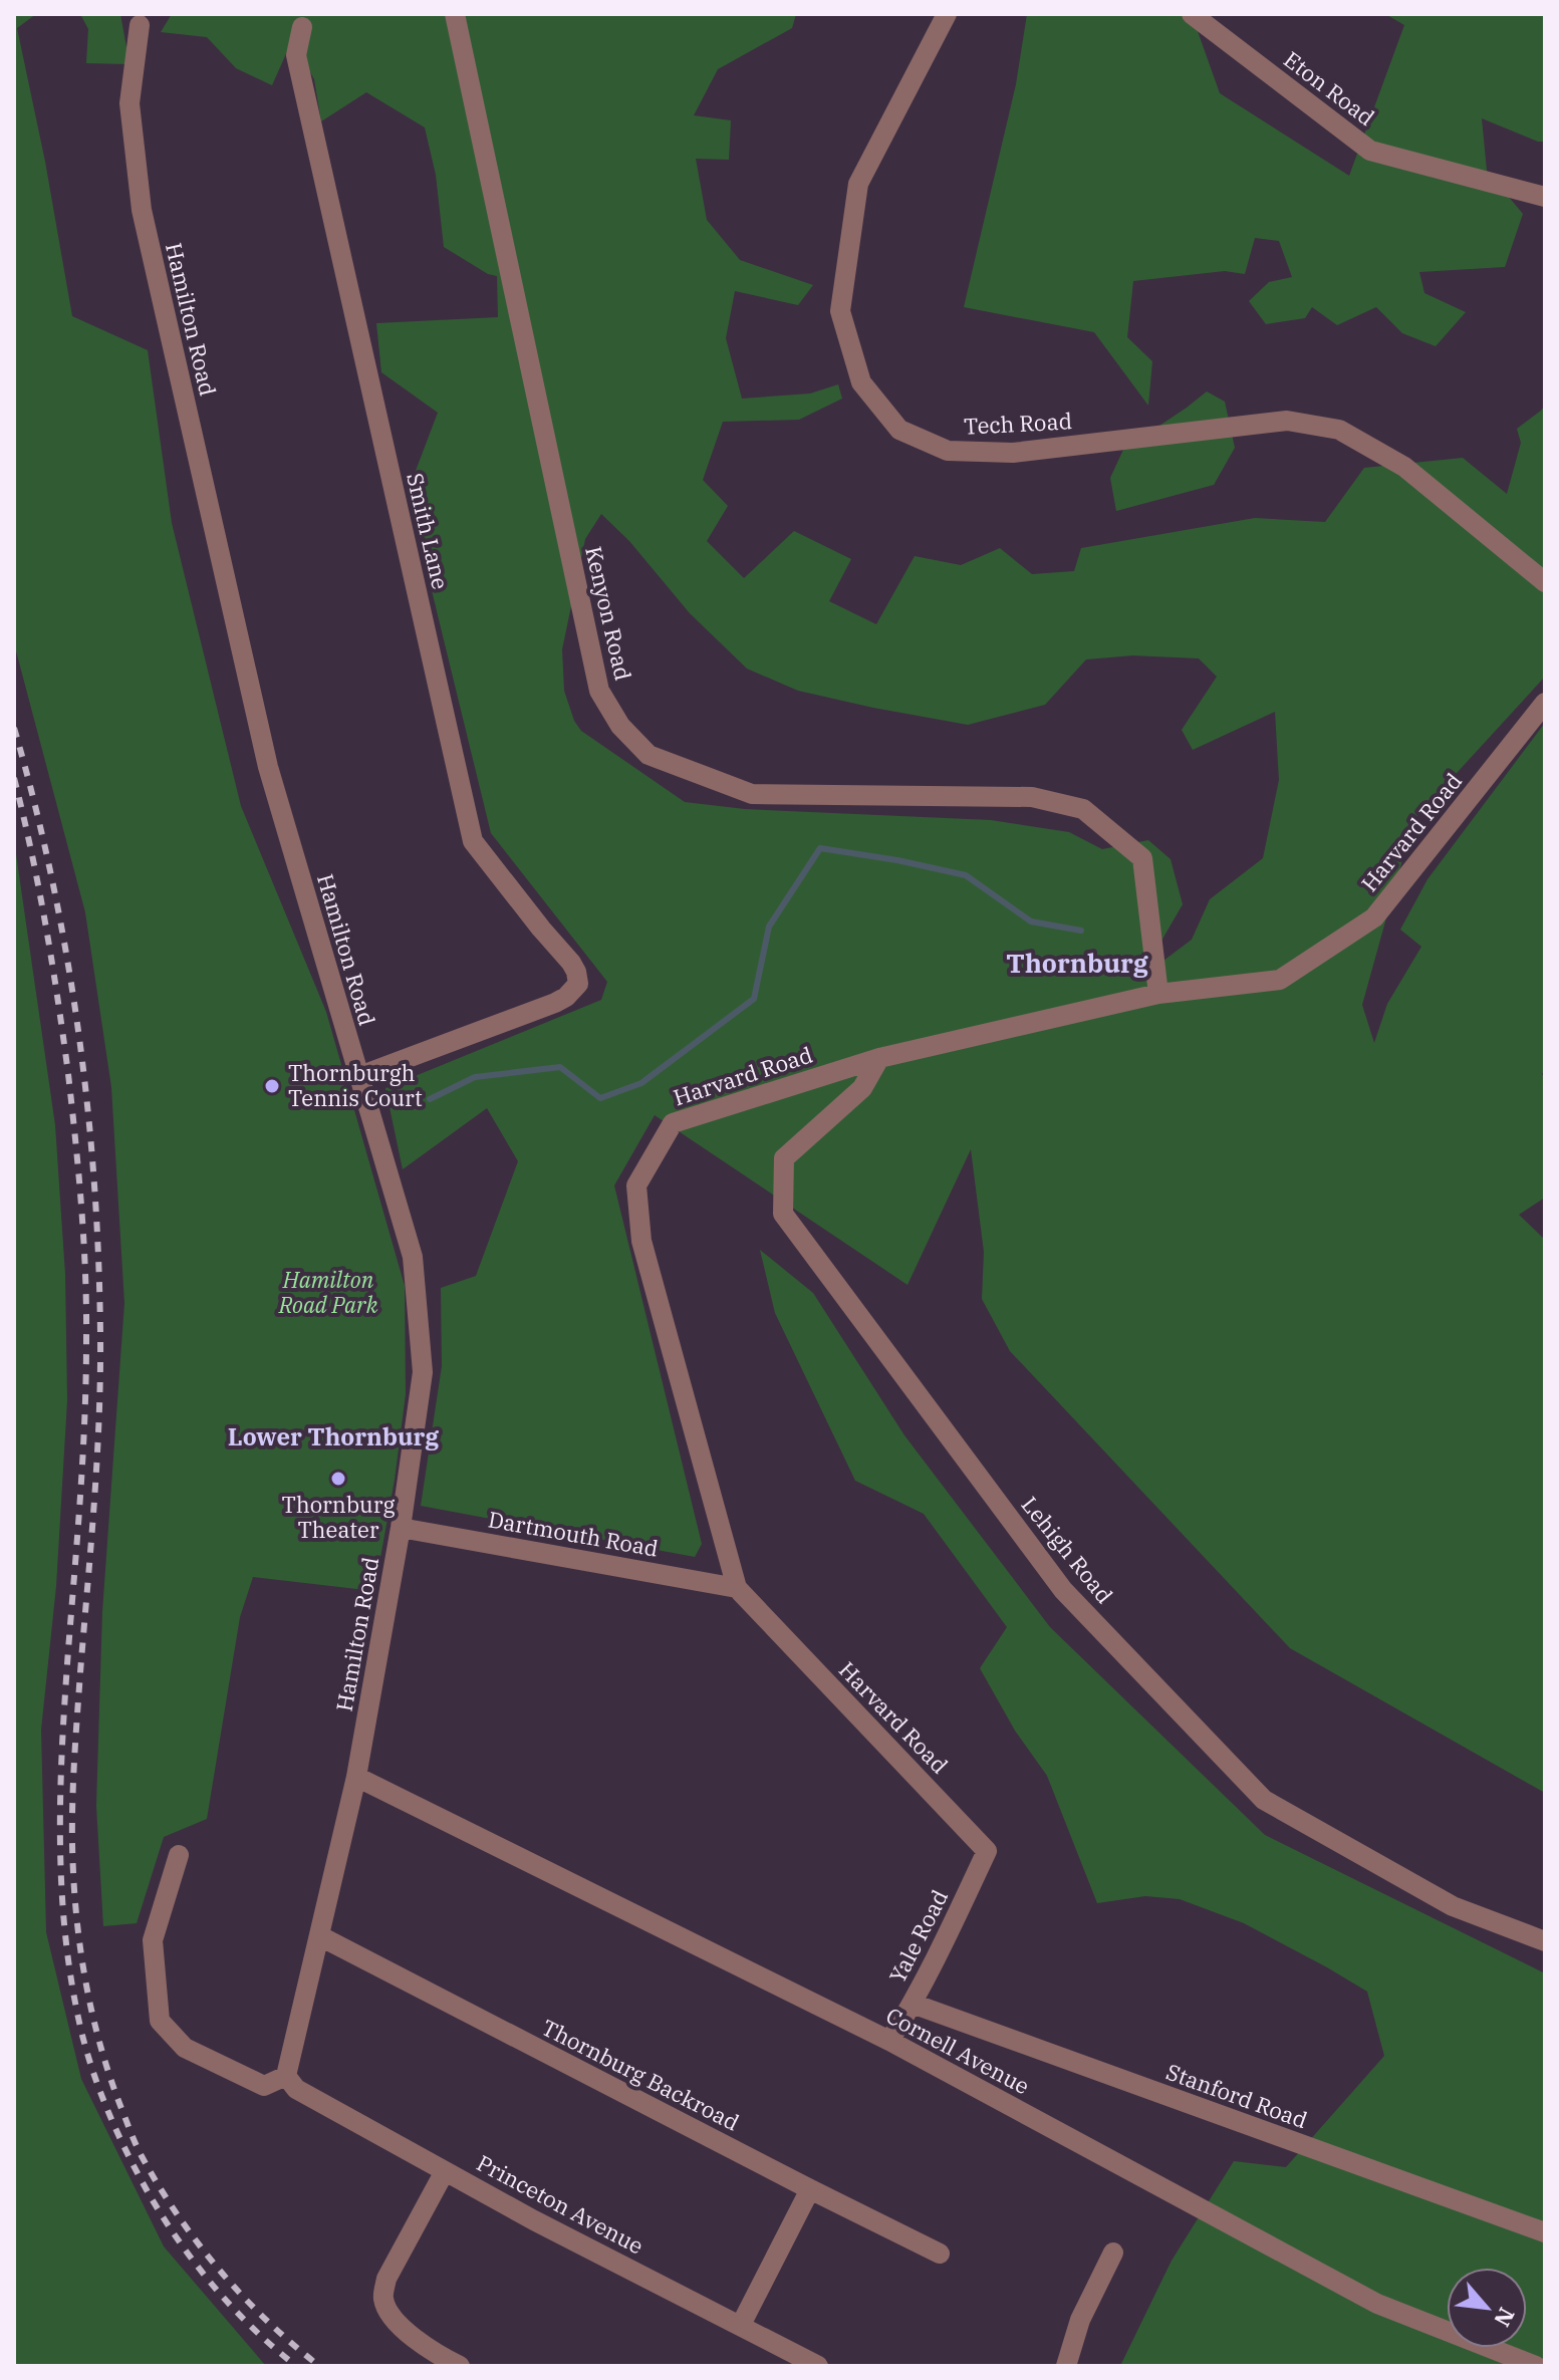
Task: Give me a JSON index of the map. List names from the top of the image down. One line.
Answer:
{"streets":{"street":["Eton Road","Hamilton Road","Tech Road","Smith Lane","Kenyon Road","Harvard Road","Dartmouth Road","Lehigh Road","Yale Road","Cornell Avenue","Thornburg Backroad","Stanford Road","Princeton Avenue"]},"crossings":[["Hamilton Road","Smith Lane"],["Hamilton Road","Dartmouth Road"],["Hamilton Road","Cornell Avenue"],["Hamilton Road","Thornburg Backroad"],["Hamilton Road","Princeton Avenue"],["Kenyon Road","Harvard Road"],["Harvard Road","Dartmouth Road"],["Harvard Road","Lehigh Road"],["Harvard Road","Yale Road"],["Yale Road","Cornell Avenue"],["Yale Road","Stanford Road"]],"districts":["Thornburg","Lower Thornburg"],"parks":["Hamilton Road Park"],"places":["Thornburgh Tennis Court","Thornburg Theater"],"north":"bottom right"}
